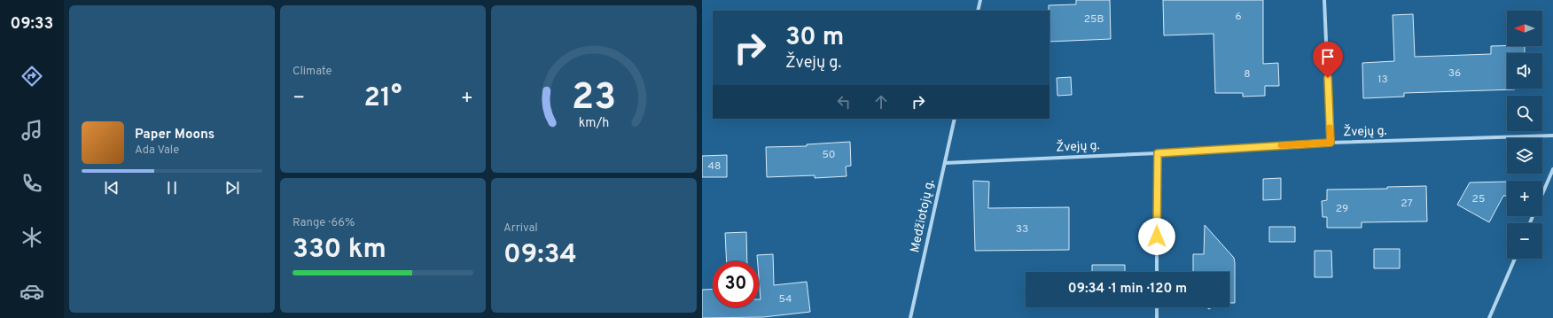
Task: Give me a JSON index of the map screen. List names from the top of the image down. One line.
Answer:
{"streets":{"street":["Žvejų g.","Medžiotojų g."]},"crossings":[["Žvejų g.","Medžiotojų g."]],"house_numbers":["6","25B","36","8","13","50","48","25","27","29","33","54"],"north":"left","page":{"tabs":"09:33","tile":["Climate",["Range · 66%","330 km"],["Arrival","09:34"]],"map_buttons":["+","−"],"turn":["30 m","Žvejų g."],"heat":["−","21°","+"],"song":["Paper Moons","Ada Vale"],"limit":"30","trip":"09:34 · 1 min · 120 m","gauge":["23","km/h"]}}
